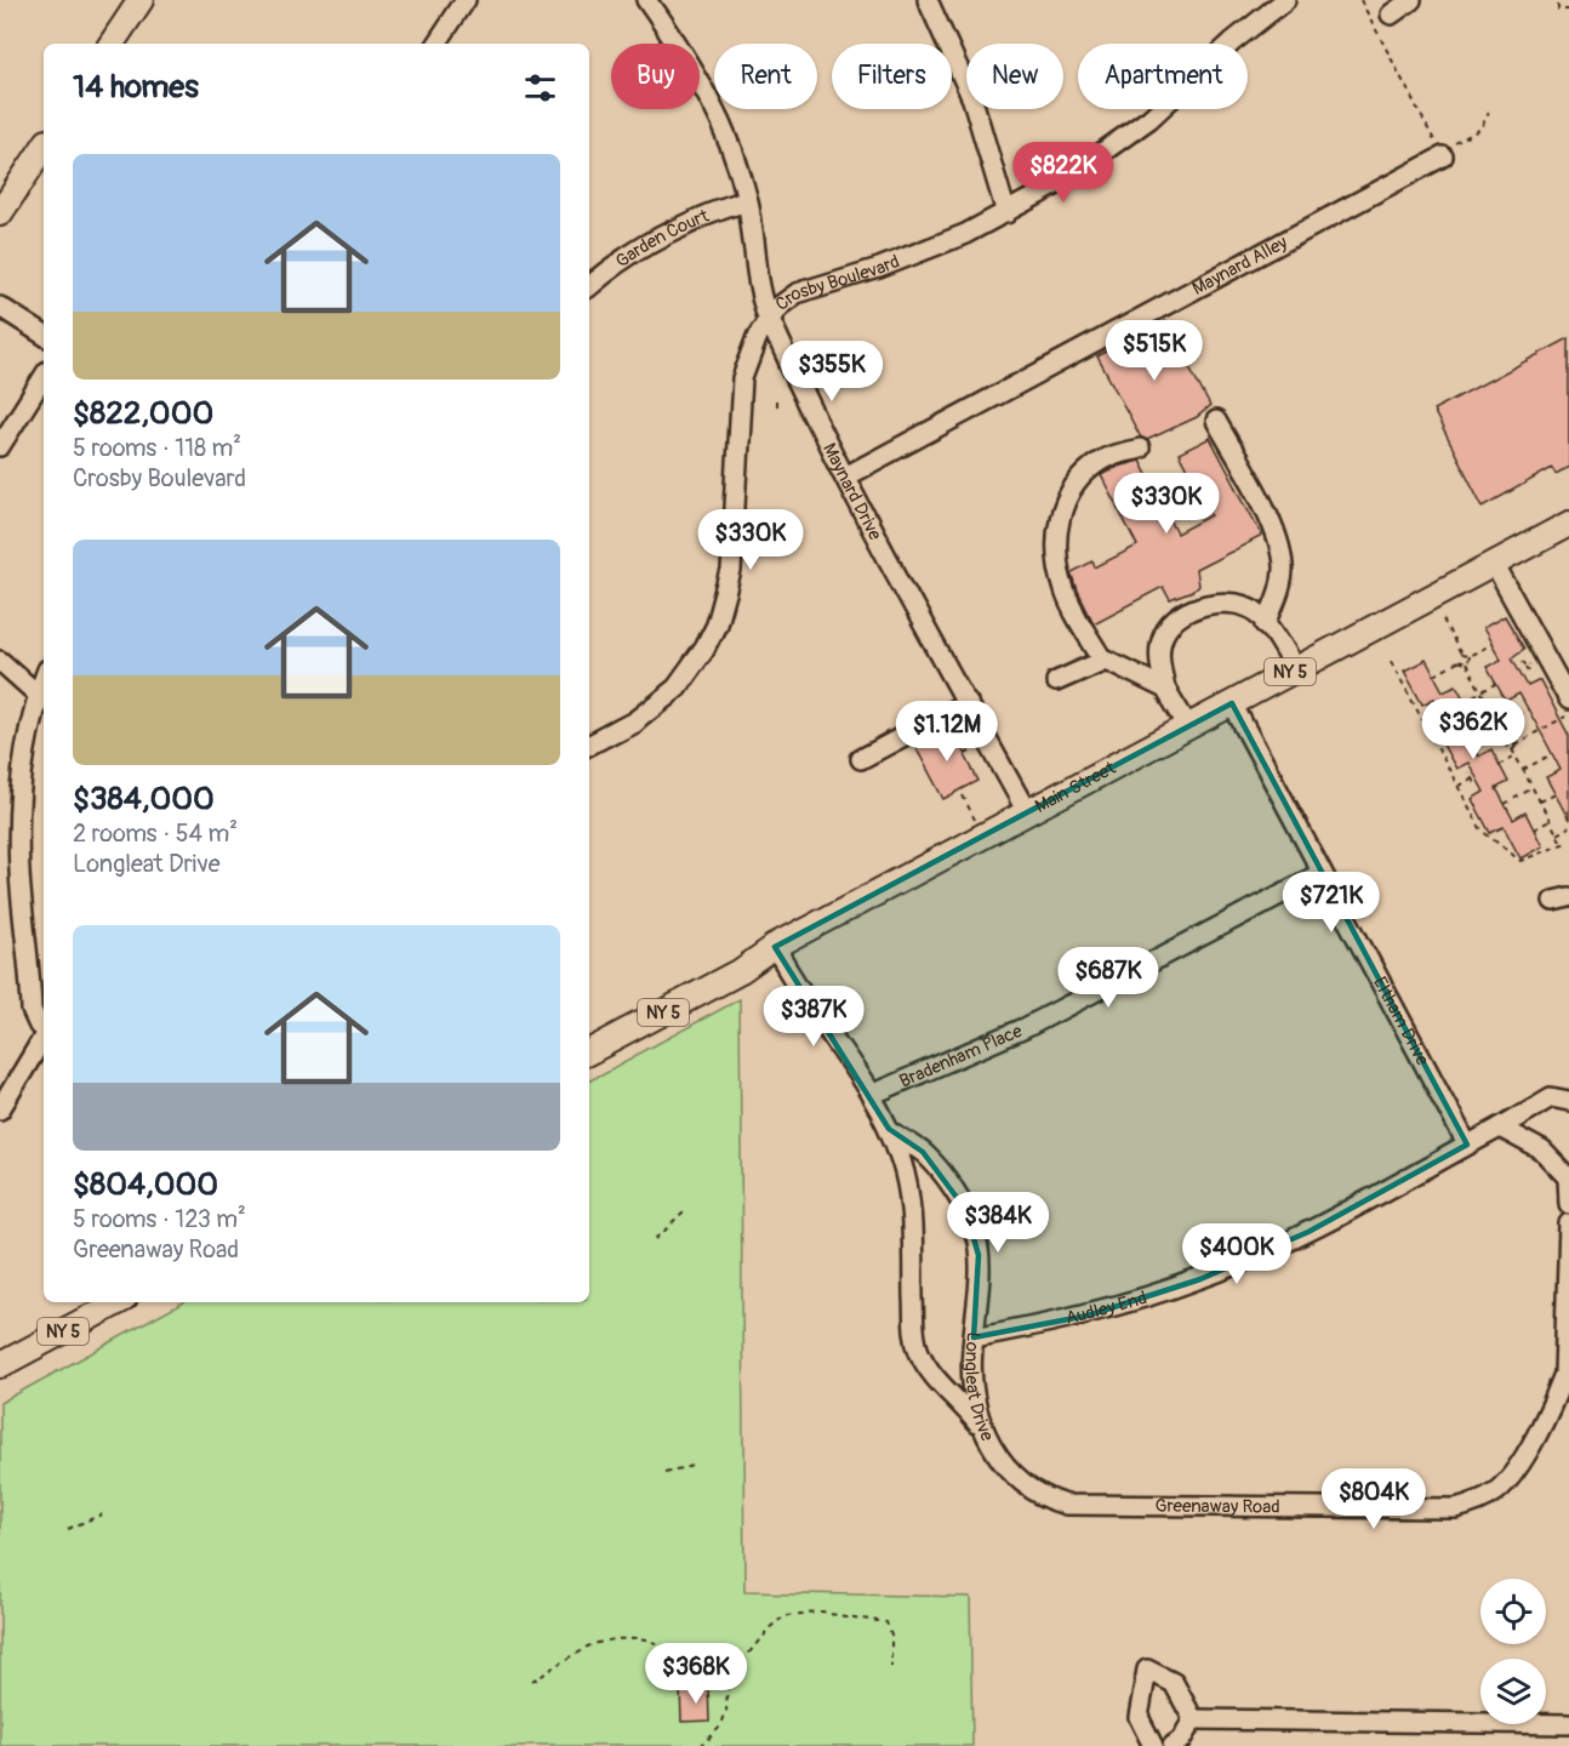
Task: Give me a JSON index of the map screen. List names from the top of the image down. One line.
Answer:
{"streets":{"main road":["NY 5","Main Street"],"street":["Garden Court","Maynard Alley","Crosby Boulevard","Maynard Drive","Eltham Drive","Bradenham Place","Audley End","Longleat Drive","Greenaway Road"]},"crossings":[["Garden Court","Maynard Drive"],["Maynard Alley","Maynard Drive"],["Crosby Boulevard","Maynard Drive"],["Maynard Drive","Main Street"],["Main Street","Eltham Drive"],["Main Street","Longleat Drive"],["Eltham Drive","Bradenham Place"],["Eltham Drive","Audley End"],["Bradenham Place","Longleat Drive"],["Audley End","Longleat Drive"],["Longleat Drive","Greenaway Road"]],"page":{"chip":["Buy","Rent","Filters","New","Apartment"],"heading":"14 homes","list":[{"name":"$822,000","note":"5 rooms · 118 m² · Crosby Boulevard"},{"name":"$384,000","note":"2 rooms · 54 m² · Longleat Drive"},{"name":"$804,000","note":"5 rooms · 123 m² · Greenaway Road"}],"price":["$822K","$515K","$355K","$330K","$330K","$362K","$1.12M","$721K","$687K","$387K","$384K","$400K","$804K","$368K"]}}
